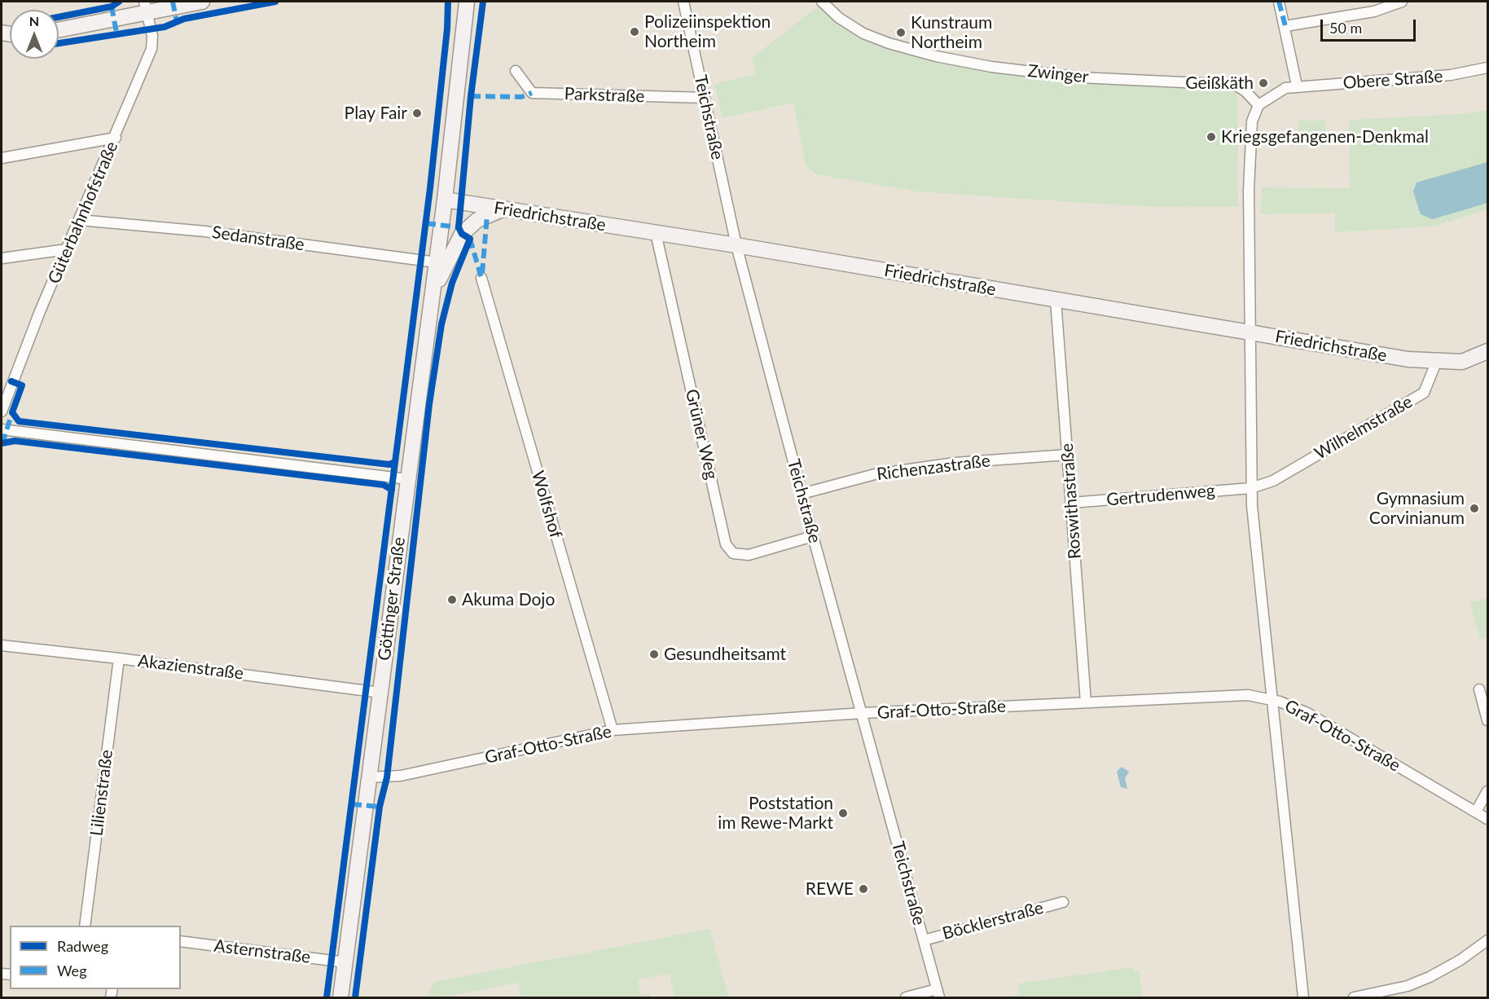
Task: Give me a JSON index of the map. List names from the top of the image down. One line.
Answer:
{"streets":{"main road":["Friedrichstraße","Göttinger Straße"],"street":["Zwinger","Obere Straße","Parkstraße","Teichstraße","Güterbahnhofstraße","Sedanstraße","Wilhelmstraße","Grüner Weg","Richenzastraße","Gertrudenweg","Roswithastraße","Wolfshof","Akazienstraße","Graf-Otto-Straße","Lilienstraße","Böcklerstraße","Asternstraße"]},"crossings":[["Parkstraße","Teichstraße"],["Teichstraße","Friedrichstraße"],["Teichstraße","Grüner Weg"],["Teichstraße","Richenzastraße"],["Teichstraße","Graf-Otto-Straße"],["Teichstraße","Böcklerstraße"],["Güterbahnhofstraße","Sedanstraße"],["Friedrichstraße","Wilhelmstraße"],["Friedrichstraße","Grüner Weg"],["Friedrichstraße","Roswithastraße"],["Friedrichstraße","Göttinger Straße"],["Sedanstraße","Göttinger Straße"],["Wilhelmstraße","Gertrudenweg"],["Richenzastraße","Roswithastraße"],["Gertrudenweg","Roswithastraße"],["Roswithastraße","Graf-Otto-Straße"],["Wolfshof","Graf-Otto-Straße"],["Göttinger Straße","Akazienstraße"],["Göttinger Straße","Graf-Otto-Straße"],["Göttinger Straße","Asternstraße"],["Akazienstraße","Lilienstraße"]],"places":["Polizeiinspektion Northeim","Kunstraum Northeim","Geißkäth","Play Fair","Kriegsgefangenen-Denkmal","Gymnasium Corvinianum","Akuma Dojo","Gesundheitsamt","Poststation im Rewe-Markt","REWE"],"legend":["Radweg","Weg"],"scale_bar":"50 m","north":"top"}
